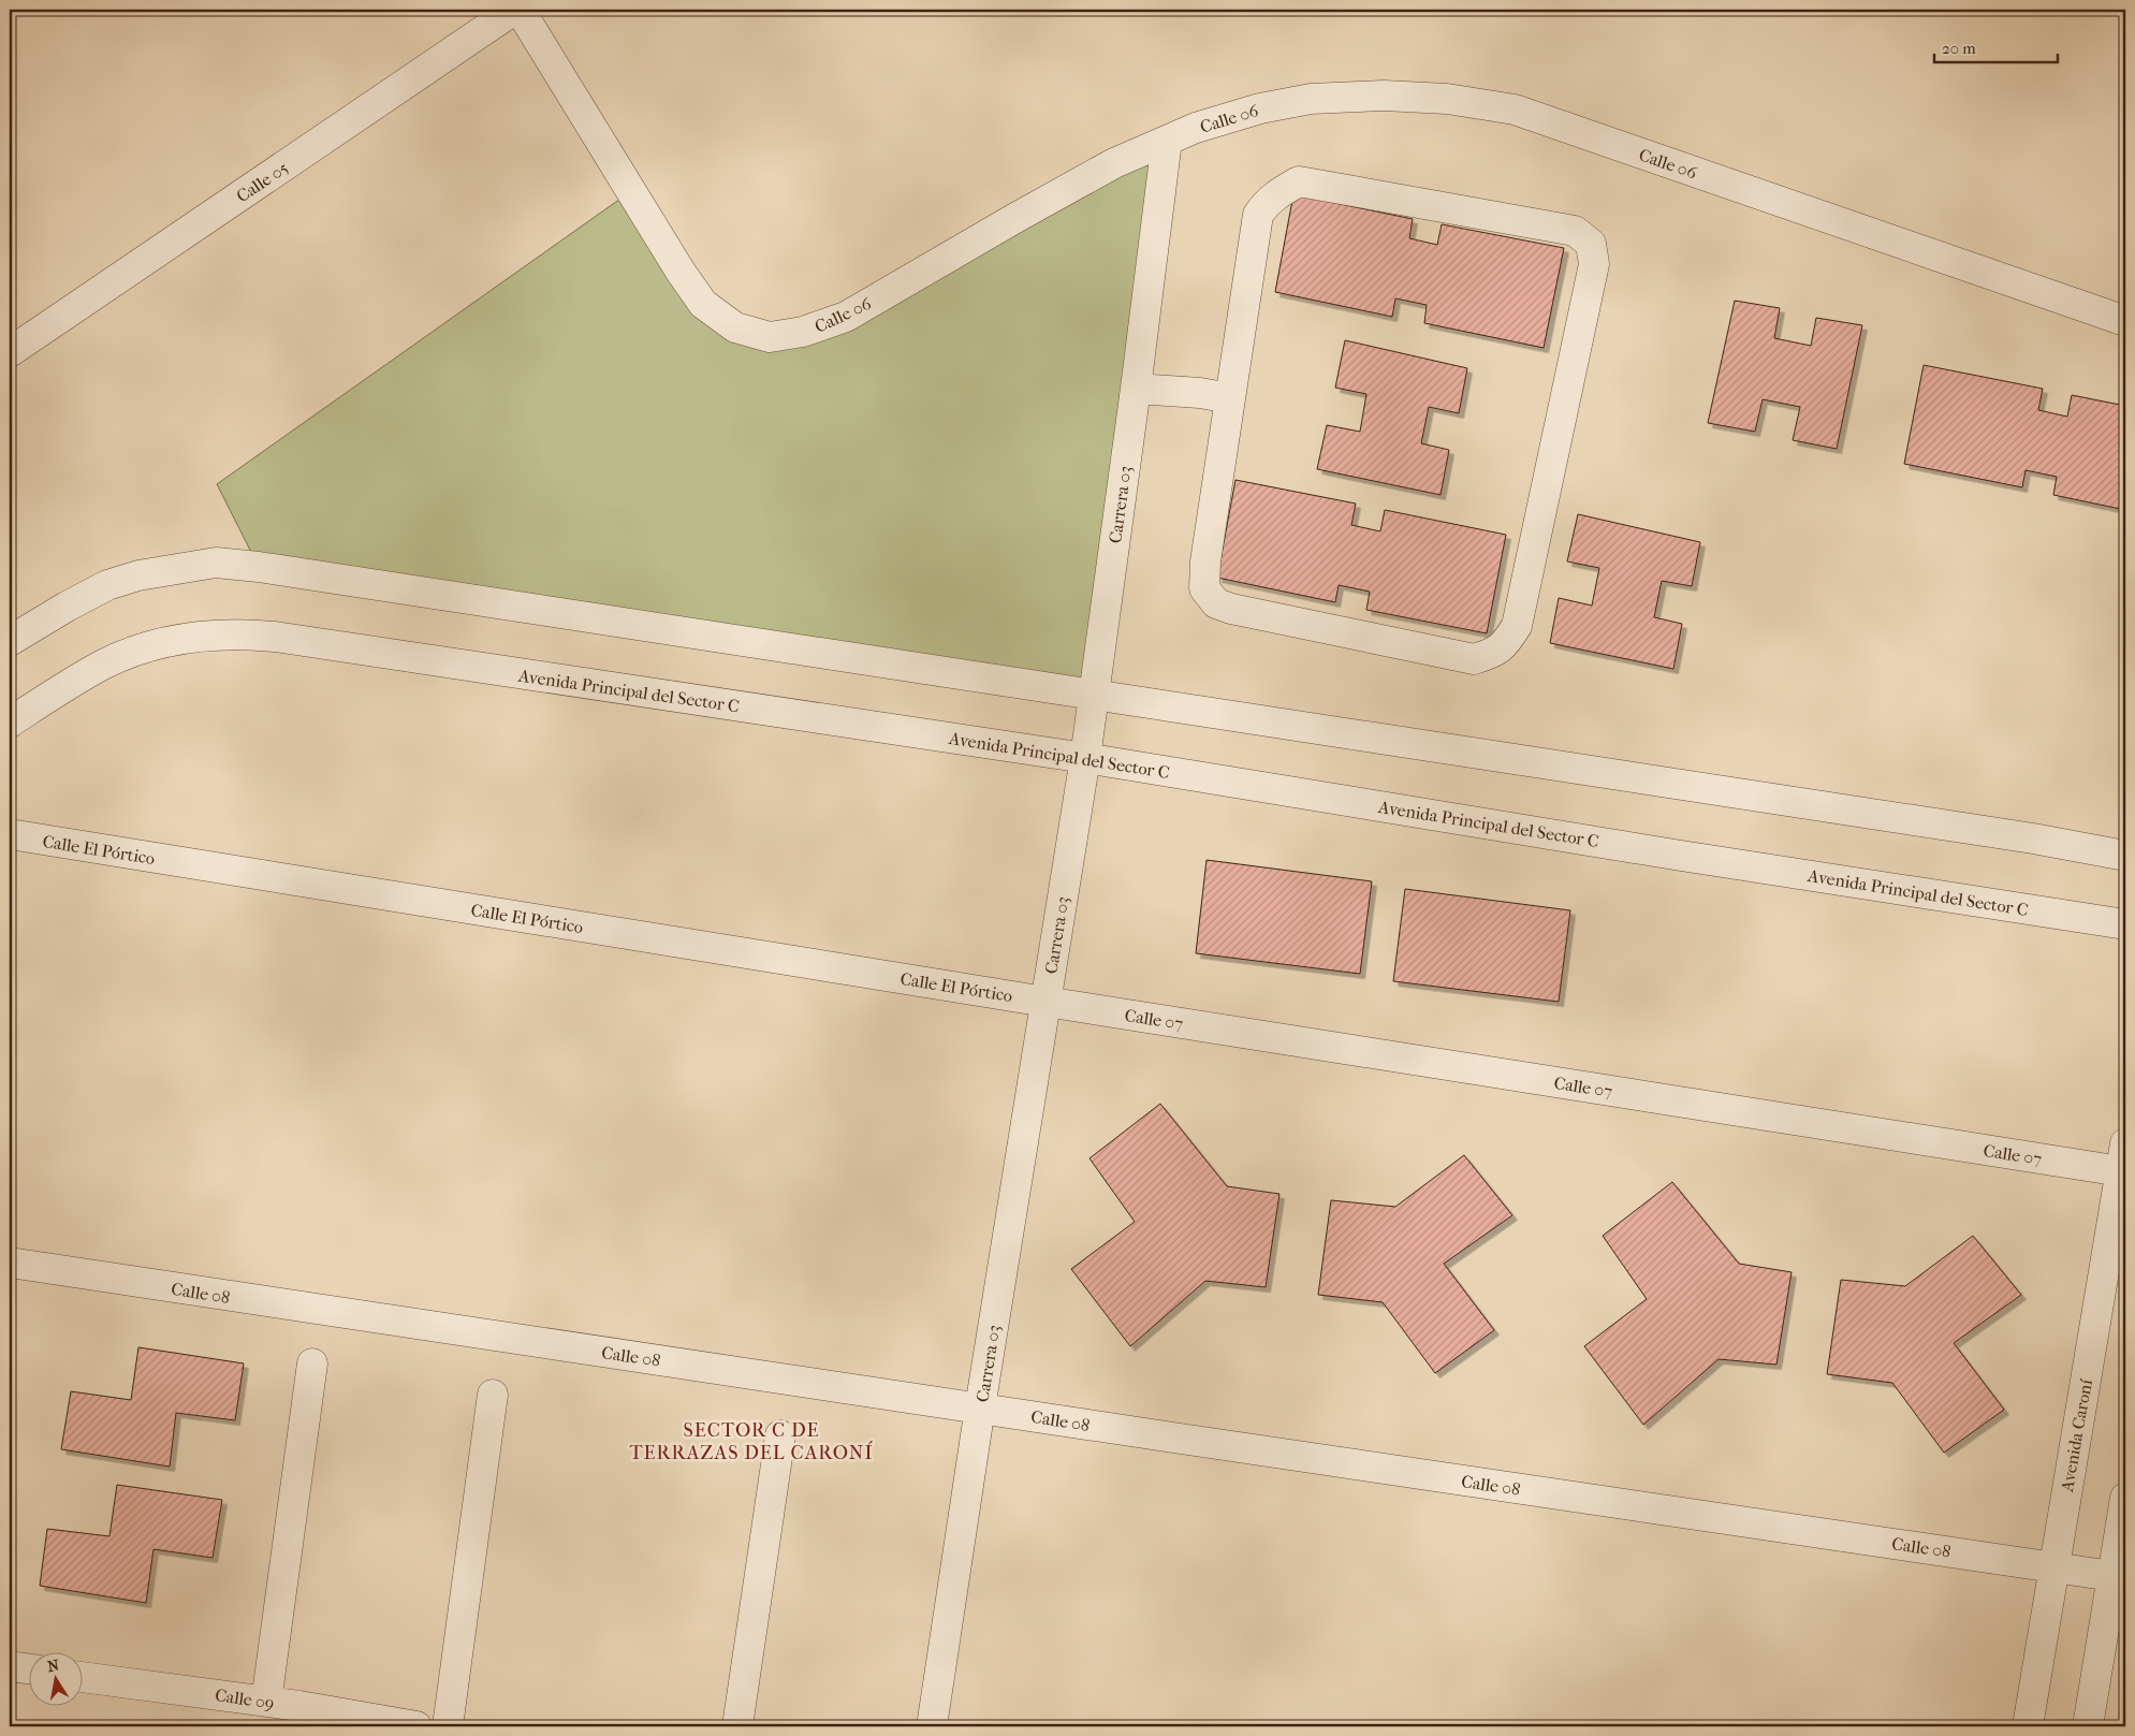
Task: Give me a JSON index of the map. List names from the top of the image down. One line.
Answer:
{"streets":{"street":["Calle 06","Calle 05","Carrera 03","Avenida Principal del Sector C","Calle El Pórtico","Calle 07","Calle 08","Avenida Caroní","Calle 09"]},"crossings":[["Calle 06","Carrera 03"],["Carrera 03","Avenida Principal del Sector C"],["Carrera 03","Calle El Pórtico"],["Carrera 03","Calle 07"],["Carrera 03","Calle 08"],["Calle El Pórtico","Calle 07"],["Calle 07","Avenida Caroní"],["Calle 08","Avenida Caroní"]],"districts":["SECTOR C DE TERRAZAS DEL CARONÍ"],"scale_bar":"20 m","north":"top"}
